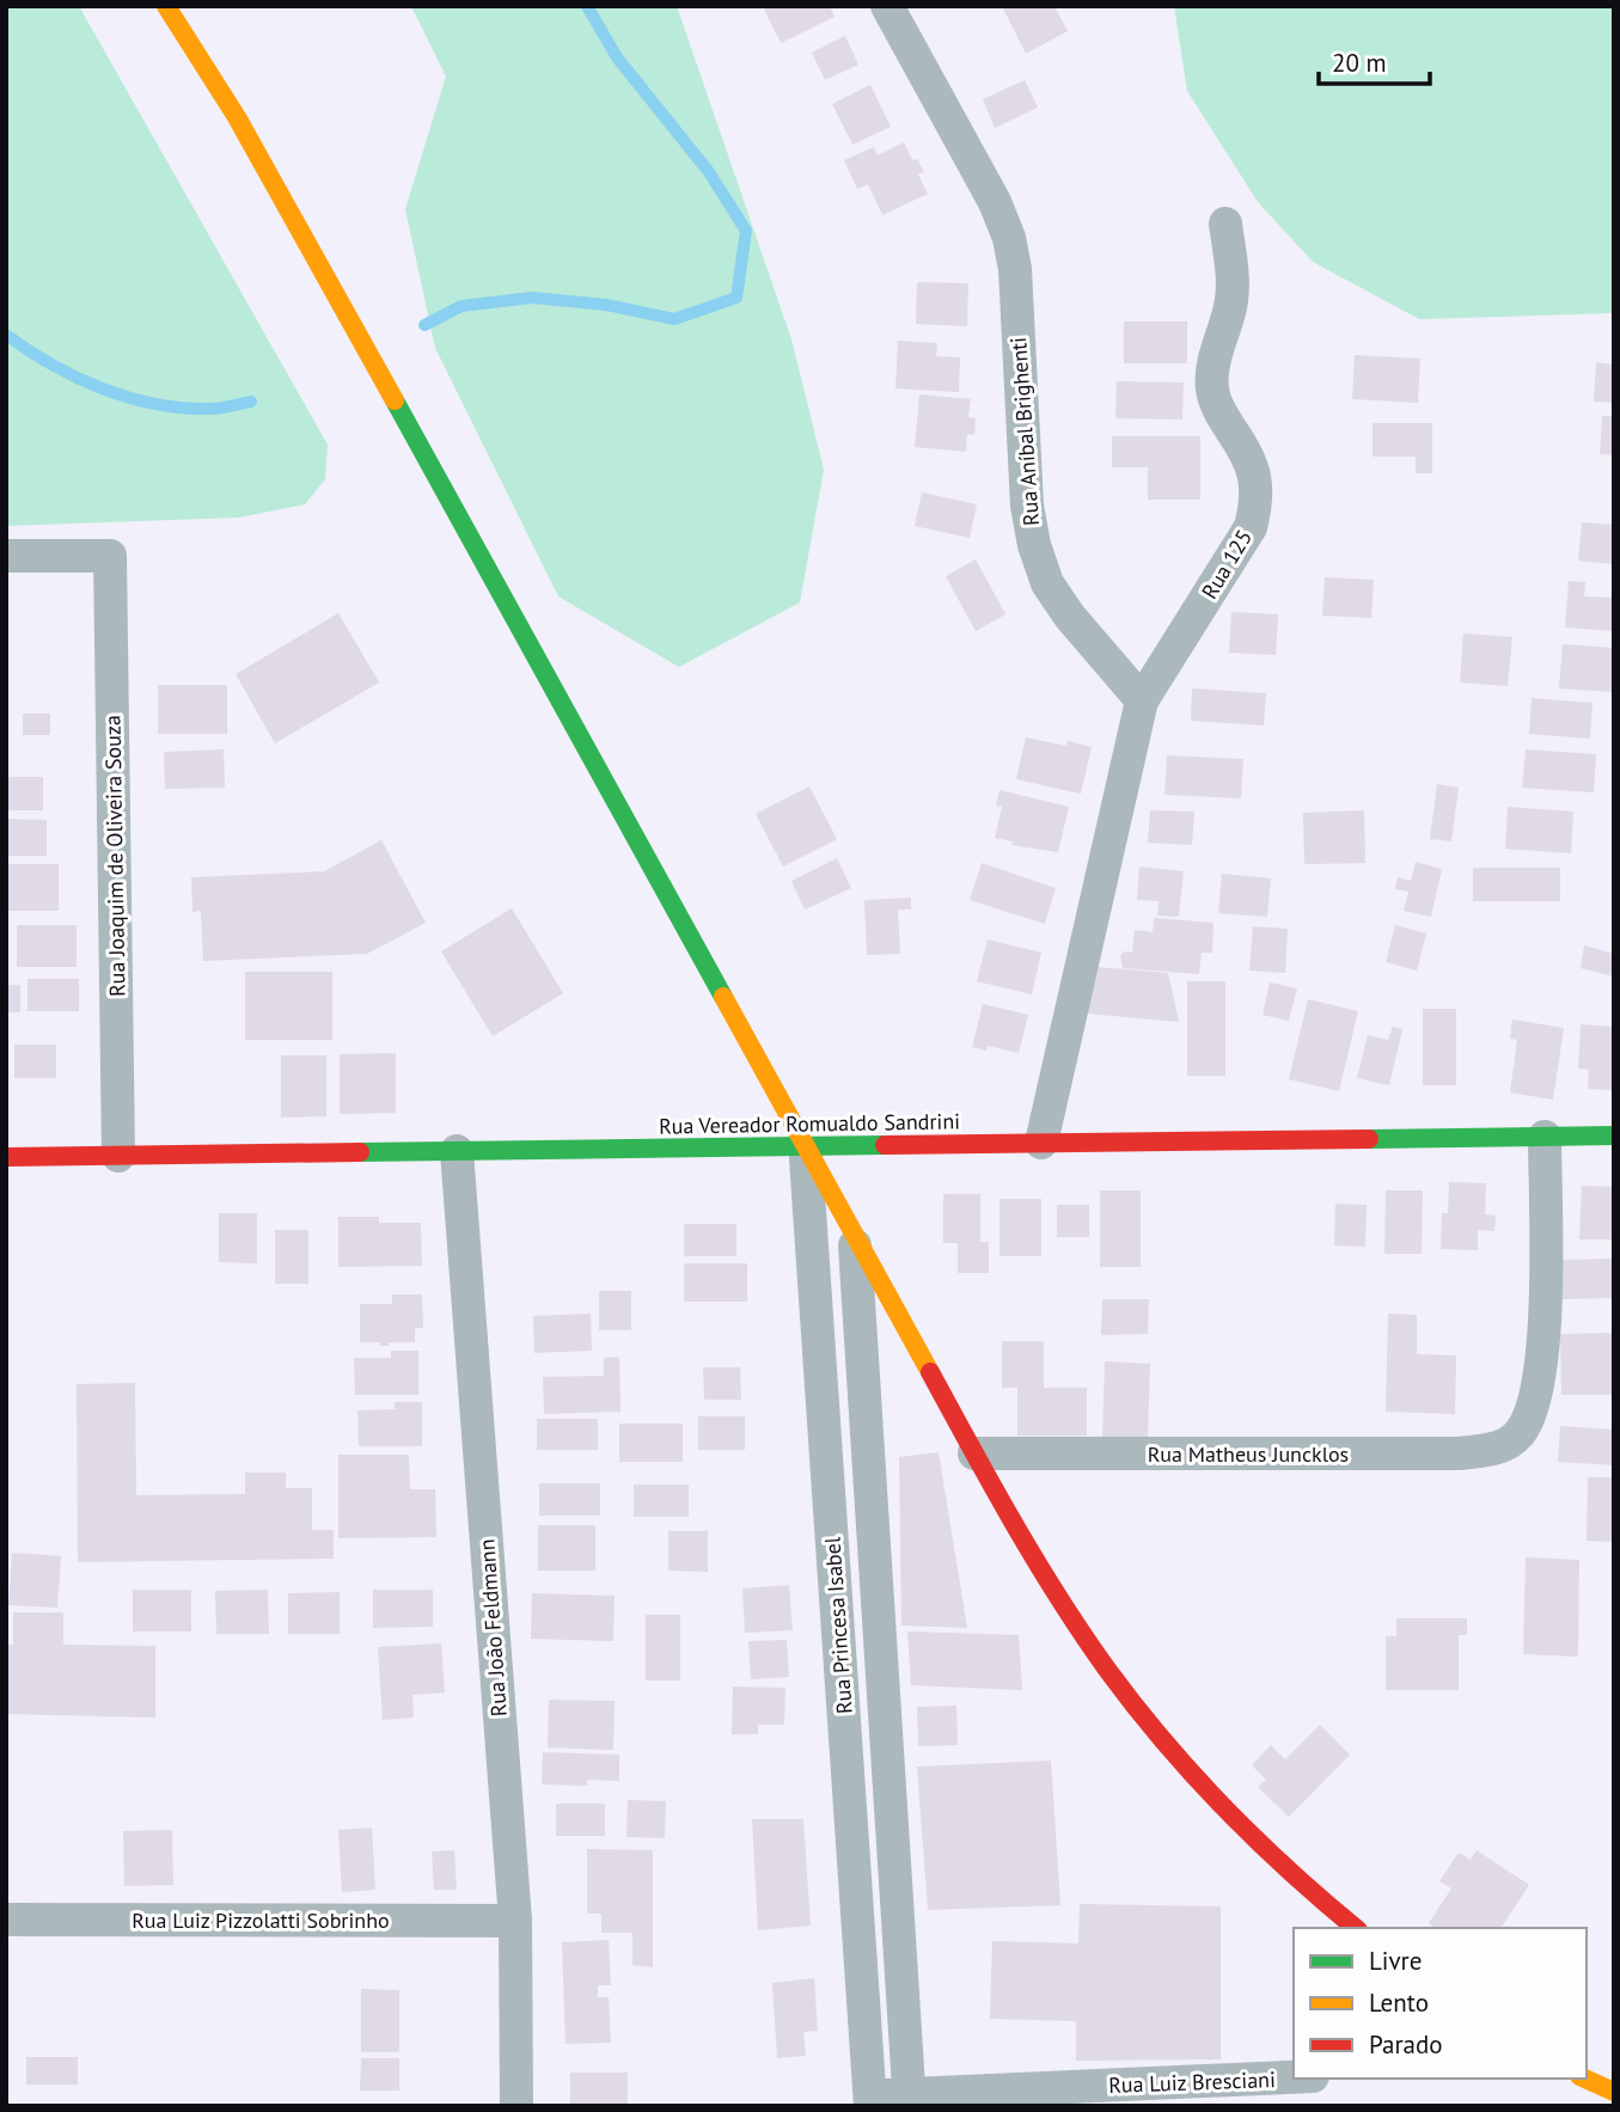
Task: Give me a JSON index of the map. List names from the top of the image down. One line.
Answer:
{"streets":{"main road":["Rua Vereador Romualdo Sandrini"],"street":["Rua Aníbal Brighenti","Rua 125","Rua Joaquim de Oliveira Souza","Rua Matheus Juncklos","Rua Princesa Isabel","Rua João Feldmann","Rua Luiz Pizzolatti Sobrinho","Rua Luiz Bresciani"]},"crossings":[["Rua Aníbal Brighenti","Rua 125"],["Rua Joaquim de Oliveira Souza","Rua Vereador Romualdo Sandrini"],["Rua Vereador Romualdo Sandrini","Rua Matheus Juncklos"],["Rua Vereador Romualdo Sandrini","Rua Princesa Isabel"],["Rua Vereador Romualdo Sandrini","Rua João Feldmann"],["Rua Princesa Isabel","Rua Luiz Bresciani"],["Rua João Feldmann","Rua Luiz Pizzolatti Sobrinho"]],"legend":["Livre","Lento","Parado"],"scale_bar":"20 m"}
